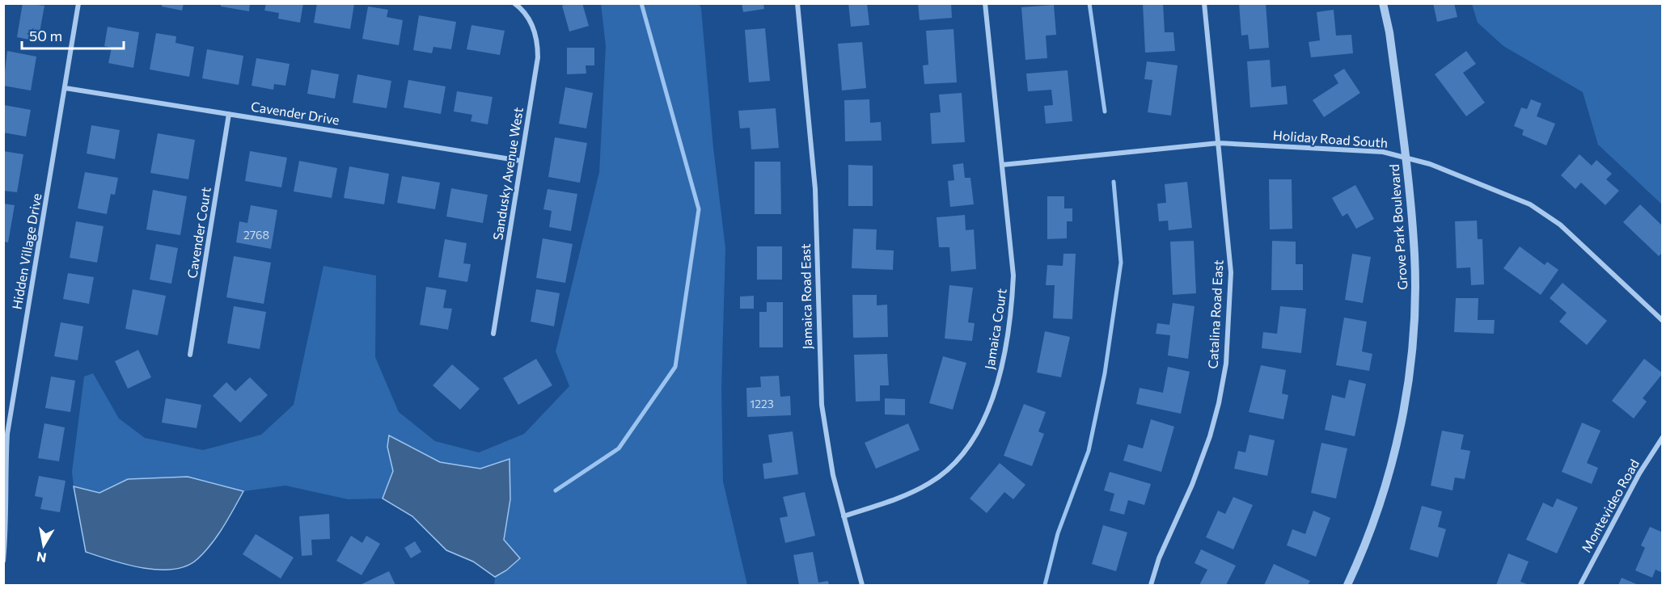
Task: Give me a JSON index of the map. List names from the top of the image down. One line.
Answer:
{"streets":{"street":["Cavender Drive","Holiday Road South","Sandusky Avenue West","Grove Park Boulevard","Cavender Court","Hidden Village Drive","Jamaica Road East","Catalina Road East","Jamaica Court","Montevideo Road"]},"crossings":[["Cavender Drive","Sandusky Avenue West"],["Cavender Drive","Cavender Court"],["Cavender Drive","Hidden Village Drive"],["Holiday Road South","Grove Park Boulevard"],["Holiday Road South","Catalina Road East"],["Holiday Road South","Jamaica Court"],["Jamaica Road East","Jamaica Court"]],"house_numbers":["2768","1223"],"scale_bar":"50 m","north":"bottom"}
